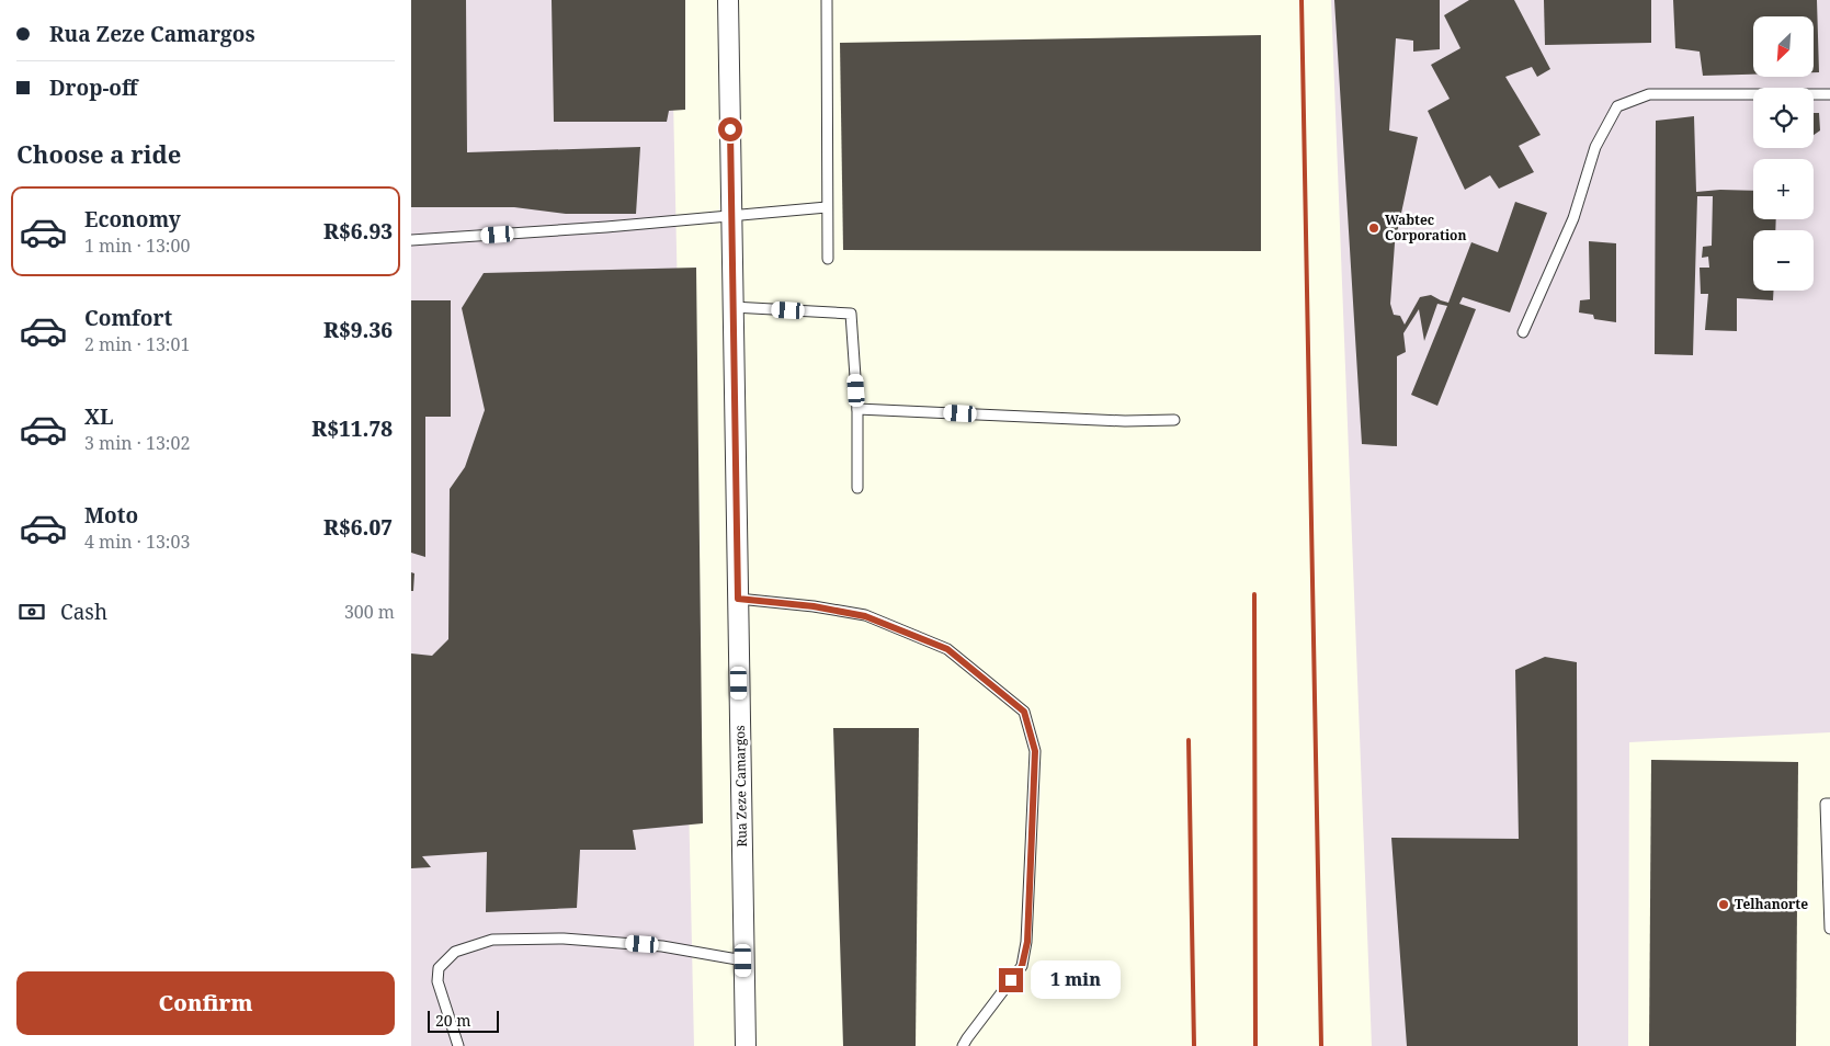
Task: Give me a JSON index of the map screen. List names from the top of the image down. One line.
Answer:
{"streets":{"street":["Rua Zeze Camargos"]},"places":["Wabtec Corporation","Telhanorte"],"scale_bar":"20 m","north":"bottom left","page":{"banner":["Rua Zeze Camargos","Drop-off"],"map_buttons":["+","−"],"heading":"Choose a ride","list":[{"name":"Economy","note":"1 min · 13:00","value":"R$6.93"},{"name":"Comfort","note":"2 min · 13:01","value":"R$9.36"},{"name":"XL","note":"3 min · 13:02","value":"R$11.78"},{"name":"Moto","note":"4 min · 13:03","value":"R$6.07"}],"pay":["Cash","300 m"],"buttons":"Confirm","bubble":"1 min","scale":"20 m"}}
